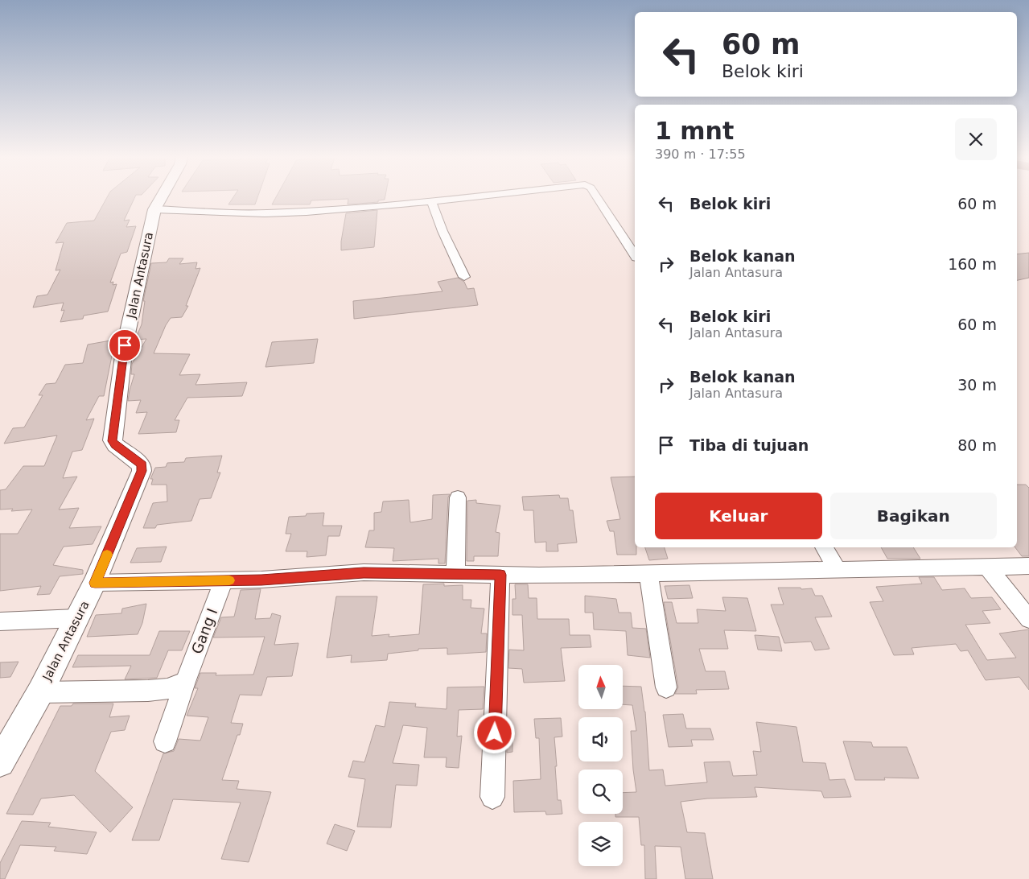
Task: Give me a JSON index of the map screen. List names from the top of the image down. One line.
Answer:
{"streets":{"main road":["Jalan Antasura"],"street":["Gang I"]},"north":"top","page":{"turn":["60 m","Belok kiri"],"heading":["1 mnt","390 m · 17:55"],"list":[{"name":"Belok kiri","value":"60 m"},{"name":"Belok kanan","note":"Jalan Antasura","value":"160 m"},{"name":"Belok kiri","note":"Jalan Antasura","value":"60 m"},{"name":"Belok kanan","note":"Jalan Antasura","value":"30 m"},{"name":"Tiba di tujuan","value":"80 m"}],"buttons":["Keluar","Bagikan"]}}
